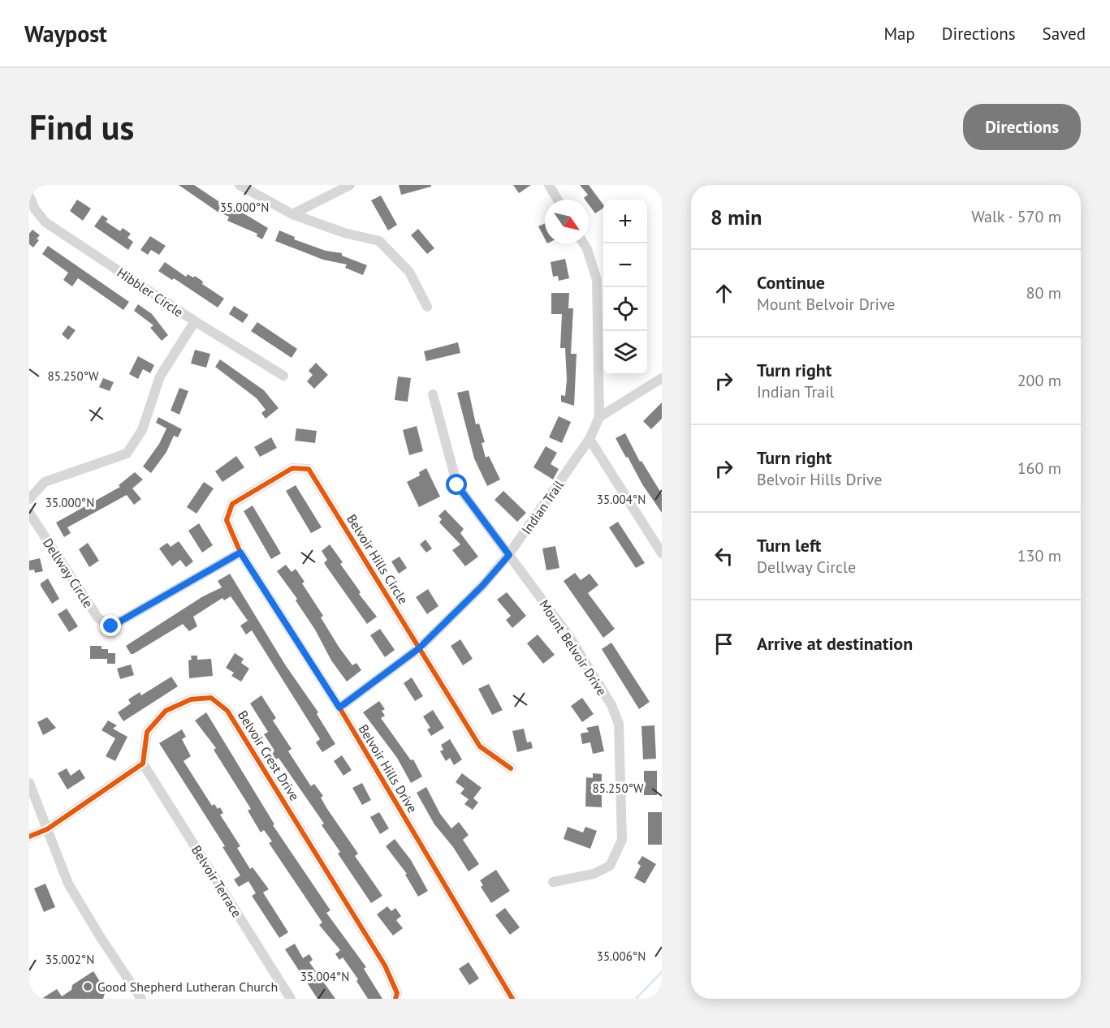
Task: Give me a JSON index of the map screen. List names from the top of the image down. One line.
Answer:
{"streets":{"street":["Hibbler Circle","Indian Trail","Belvoir Hills Circle","Dellway Circle","Mount Belvoir Drive","Belvoir Crest Drive","Belvoir Hills Drive","Belvoir Terrace"]},"crossings":[["Indian Trail","Belvoir Hills Circle"],["Indian Trail","Mount Belvoir Drive"],["Indian Trail","Belvoir Hills Drive"],["Belvoir Hills Circle","Dellway Circle"],["Belvoir Hills Circle","Belvoir Hills Drive"],["Dellway Circle","Belvoir Hills Drive"],["Belvoir Crest Drive","Belvoir Terrace"]],"places":["Good Shepherd Lutheran Church"],"north":"bottom right","page":{"header":"Waypost","nav":["Map","Directions","Saved"],"buttons":"Directions","title":"Find us","heading":["8 min","Walk · 570 m"],"map_buttons":["+","−"],"list":[["Continue","Mount Belvoir Drive","80 m"],["Turn right","Indian Trail","200 m"],["Turn right","Belvoir Hills Drive","160 m"],["Turn left","Dellway Circle","130 m"],"Arrive at destination"]},"coordinates":["35.000°N","85.250°W","35.004°N","35.006°N","35.002°N"]}
